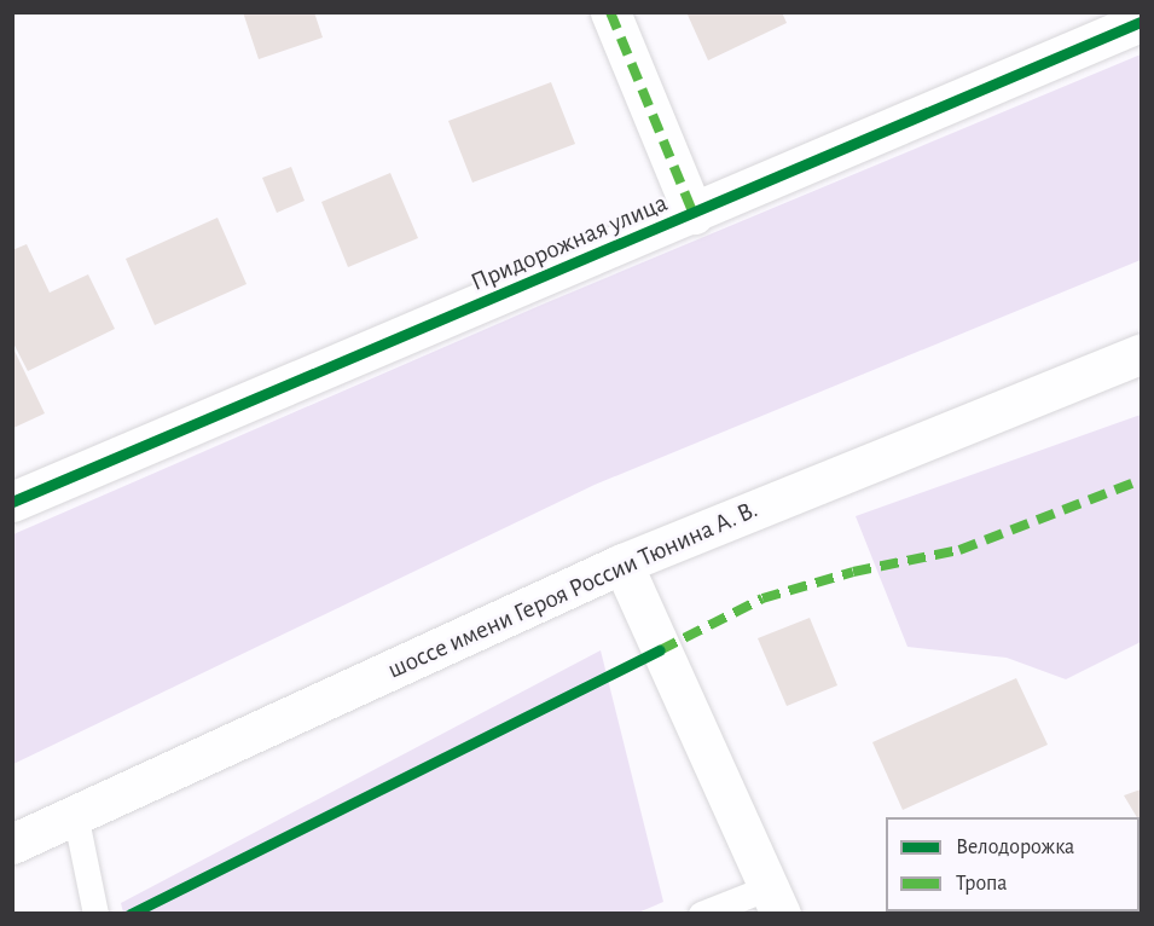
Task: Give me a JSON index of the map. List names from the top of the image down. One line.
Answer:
{"streets":{"street":["Придорожная улица","шоссе имени Героя России Тюнина А. В."]},"legend":["Велодорожка","Тропа"]}
